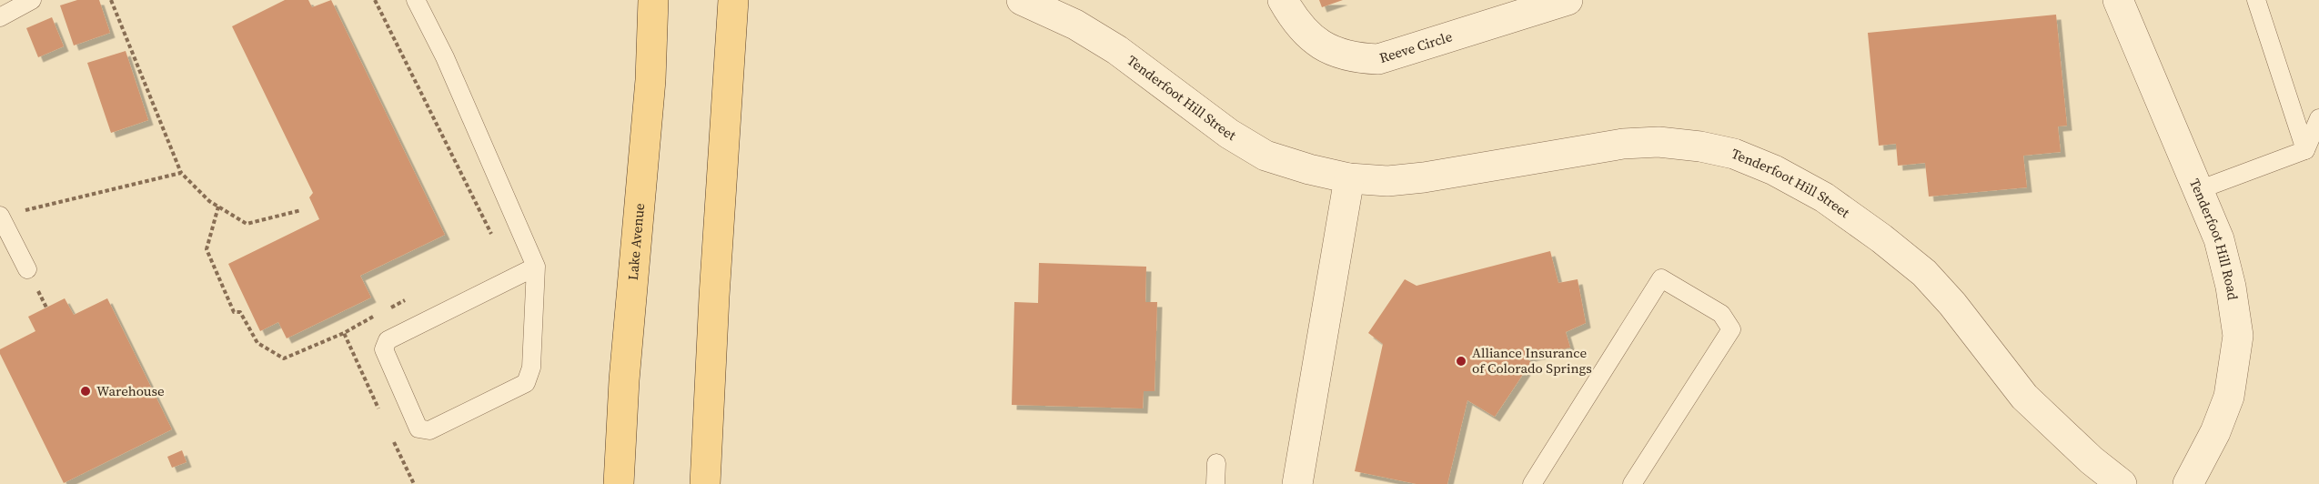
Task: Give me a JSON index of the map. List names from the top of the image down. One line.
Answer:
{"streets":{"main road":["Lake Avenue"],"street":["Reeve Circle","Tenderfoot Hill Street","Tenderfoot Hill Road"]},"places":["Alliance Insurance of Colorado Springs","Warehouse"]}
